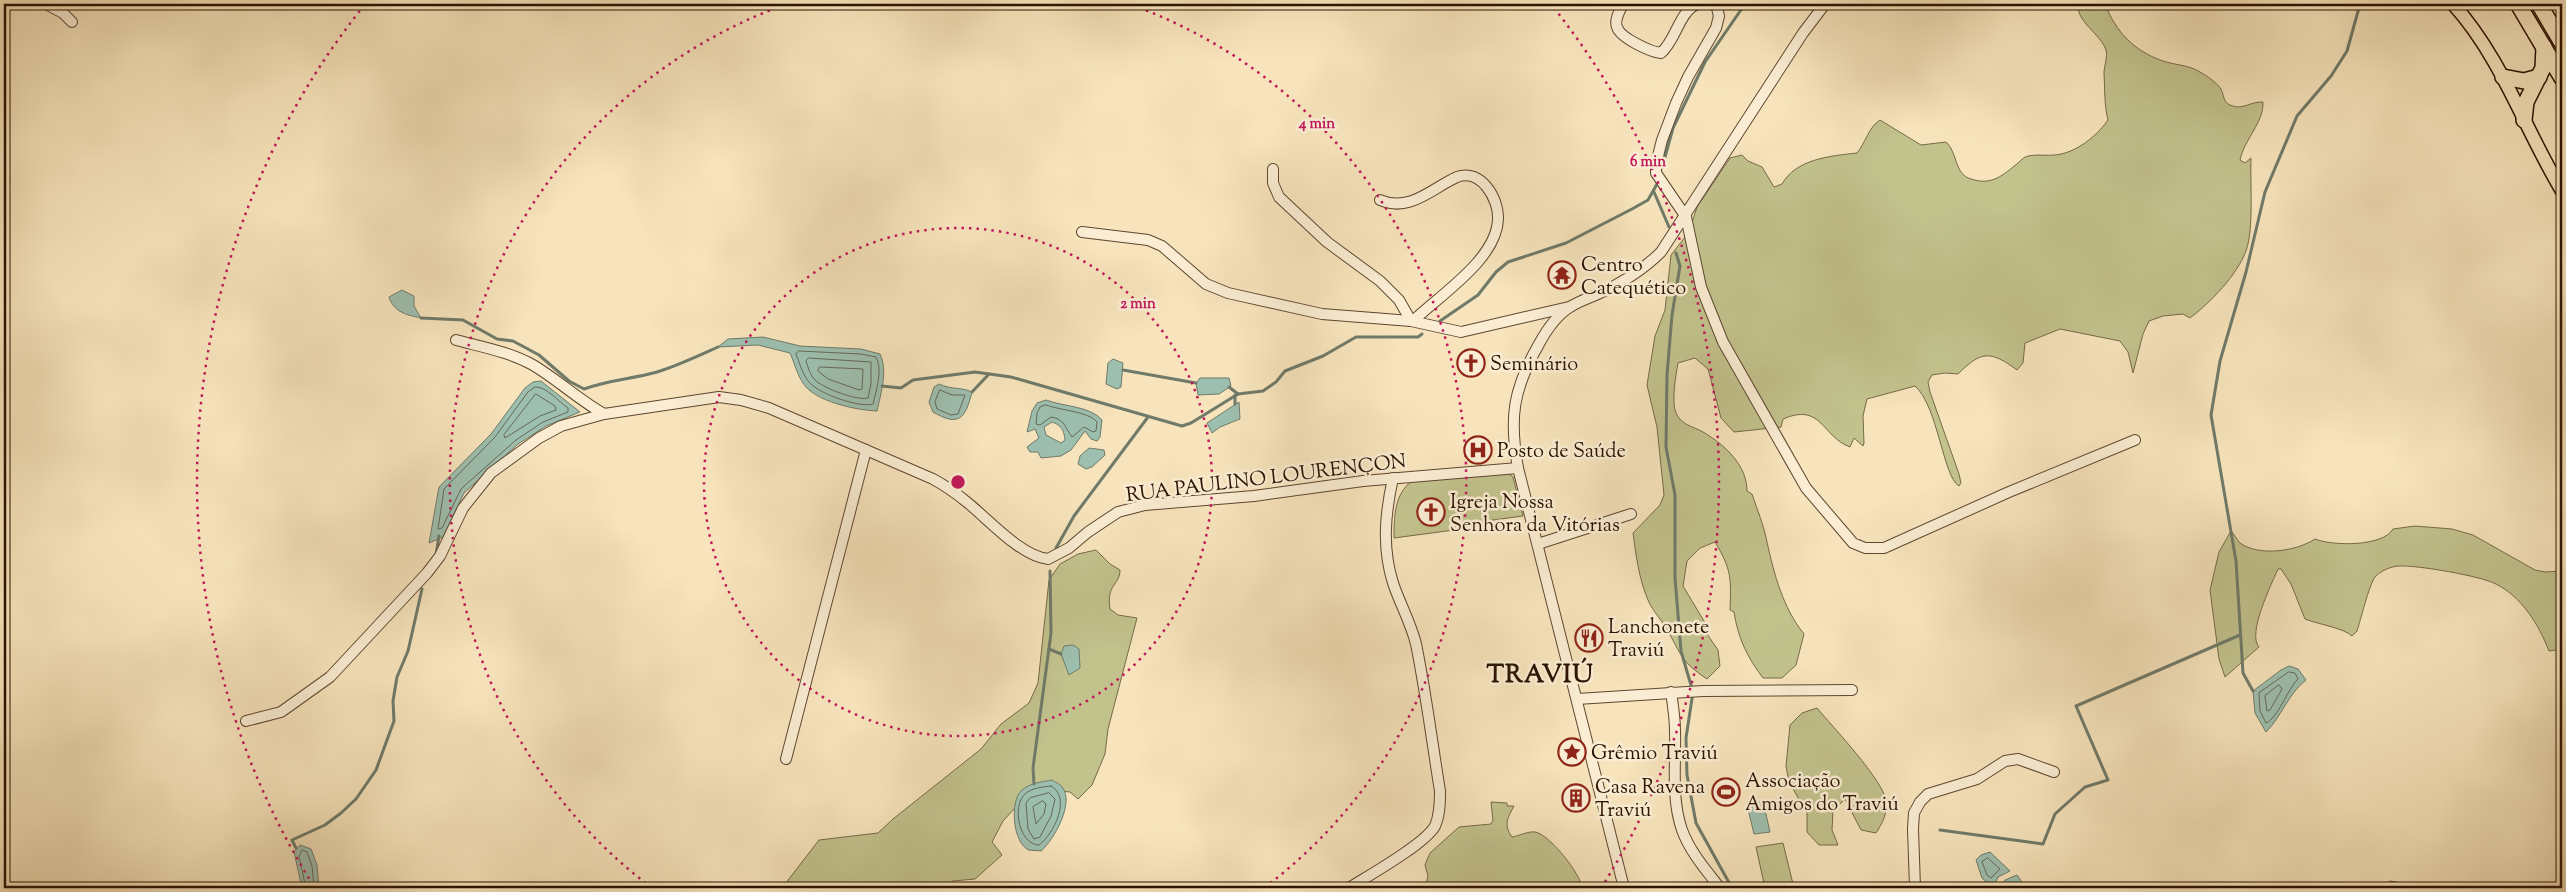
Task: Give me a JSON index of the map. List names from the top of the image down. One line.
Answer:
{"streets":{"street":["RUA PAULINO LOURENÇON"]},"districts":["TRAVIÚ"],"places":{"temple":["Centro Catequético"],"church":["Seminário","Igreja Nossa Senhora da Vitórias"],"hospital":["Posto de Saúde"],"restaurant":["Lanchonete Traviú"],"place":["Grêmio Traviú"],"sports":["Associação Amigos do Traviú"],"building":["Casa Ravena Traviú"]},"rings":["4 min","6 min","2 min"]}
